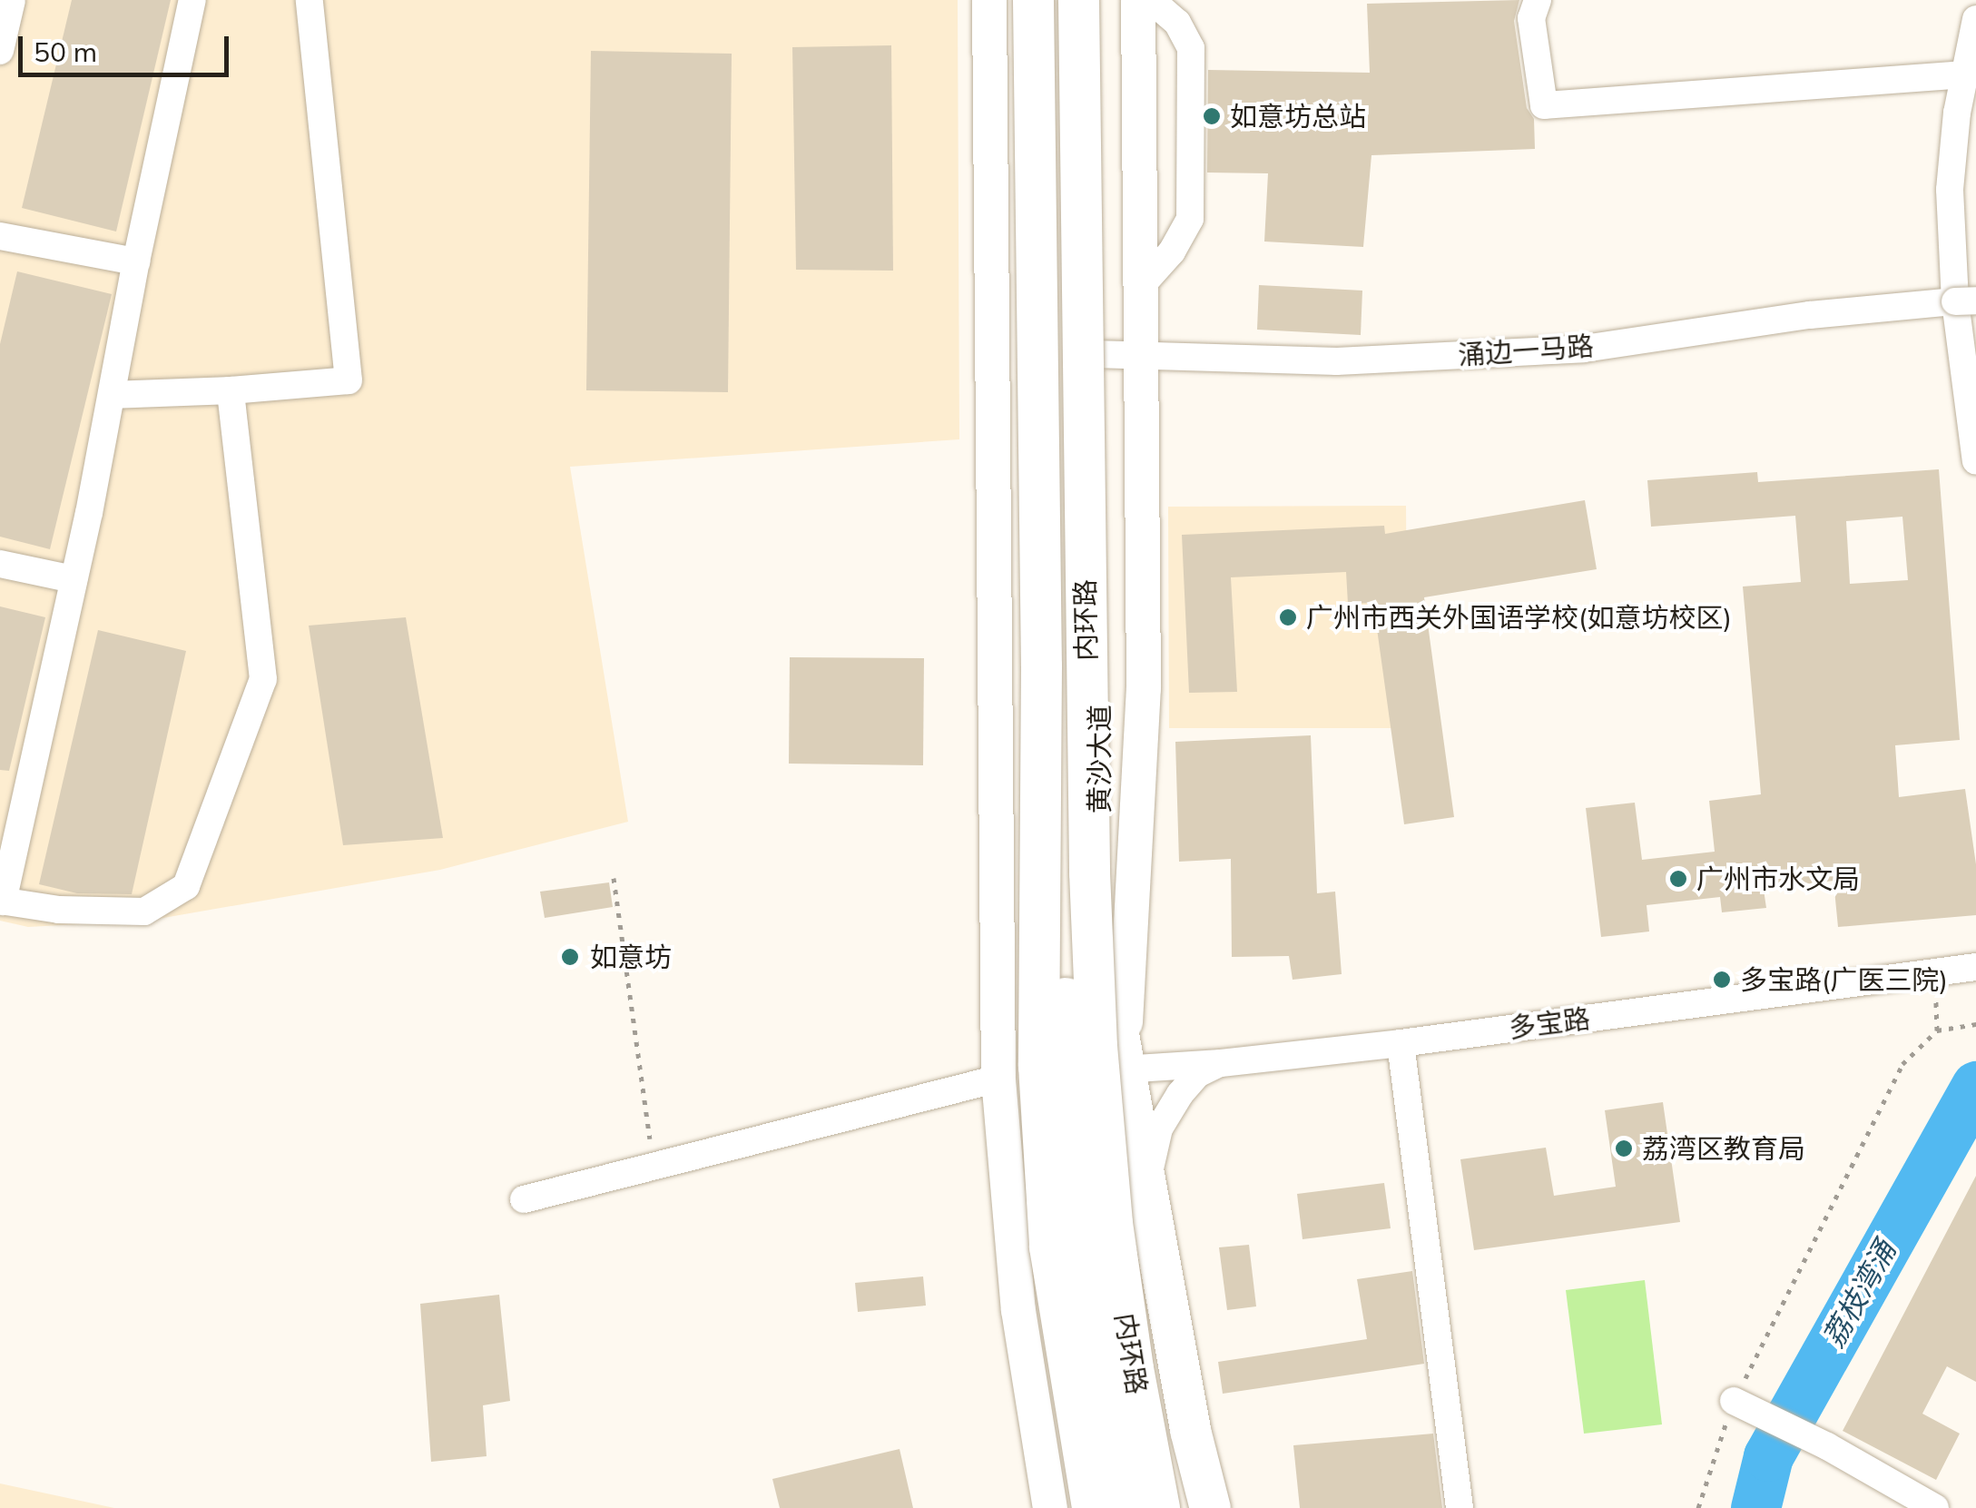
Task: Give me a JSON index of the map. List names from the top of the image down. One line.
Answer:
{"streets":{"highway":["内环路","黄沙大道"],"street":["涌边一马路","多宝路"]},"crossings":[["涌边一马路","黄沙大道"],["黄沙大道","多宝路"]],"water":["荔枝湾涌"],"places":["如意坊总站","广州市西关外国语学校(如意坊校区)","广州市水文局","如意坊","多宝路(广医三院)","荔湾区教育局"],"scale_bar":"50 m"}
